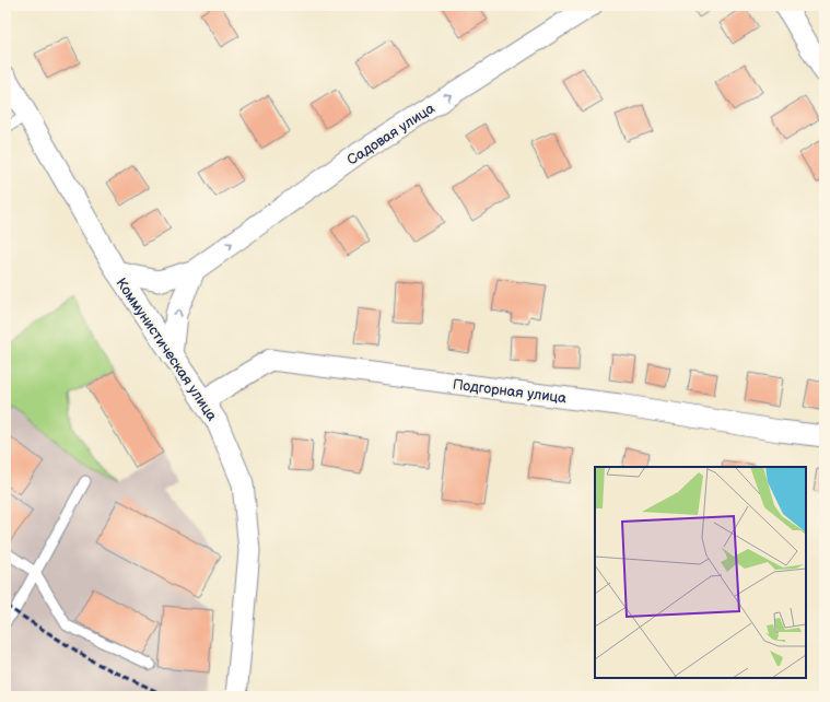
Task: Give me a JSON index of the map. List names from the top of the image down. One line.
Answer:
{"streets":{"street":["Садовая улица","Коммунистическая улица","Подгорная улица"]},"crossings":[["Садовая улица","Коммунистическая улица"],["Коммунистическая улица","Подгорная улица"]],"one_way":["Садовая улица"]}
